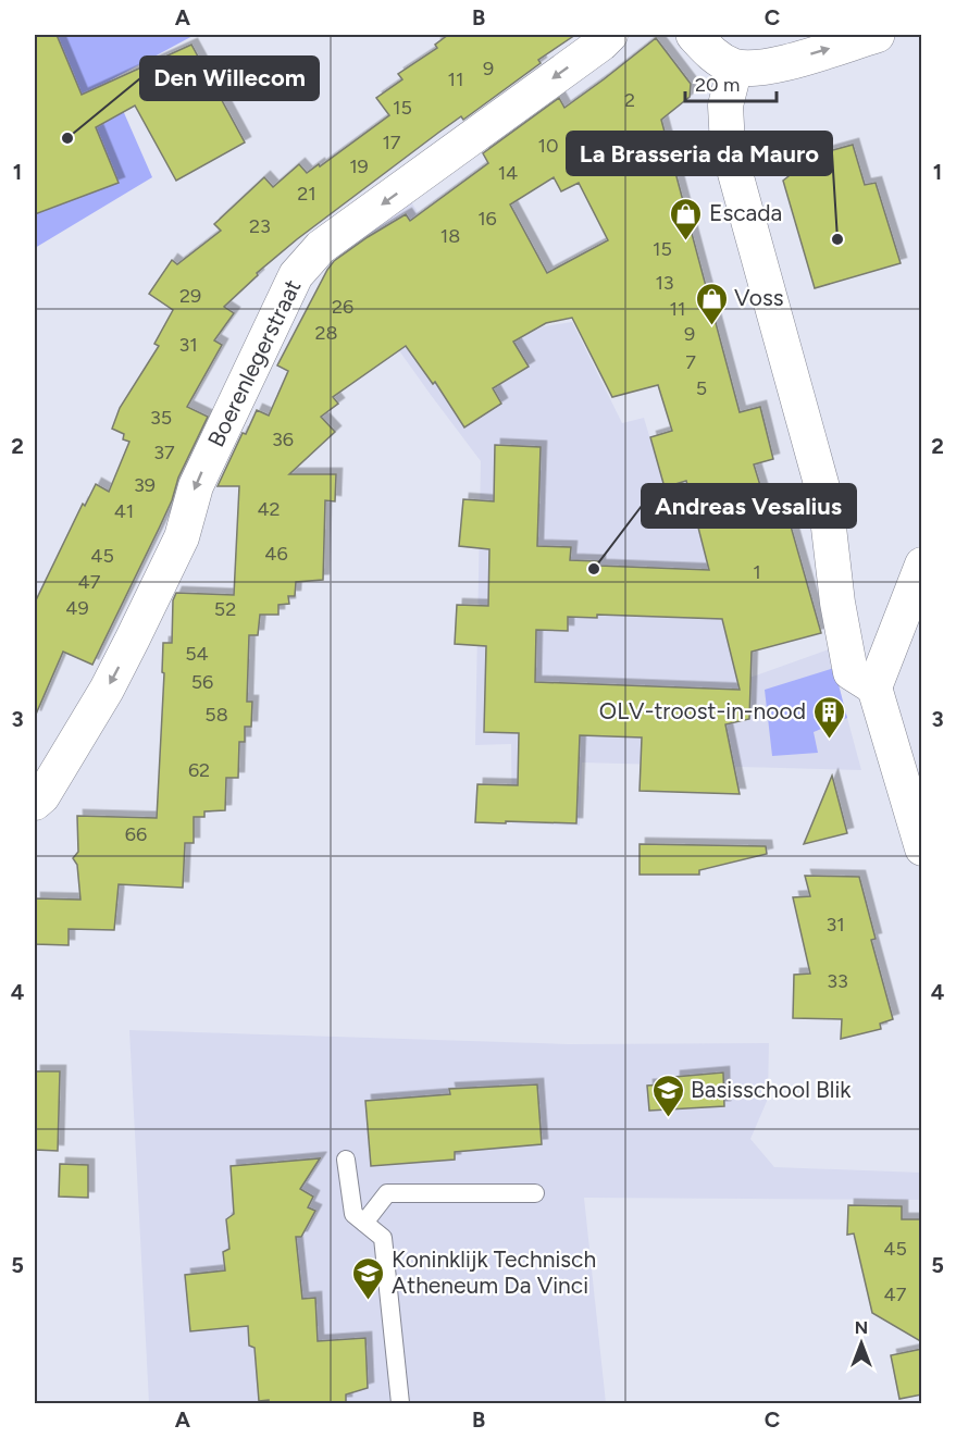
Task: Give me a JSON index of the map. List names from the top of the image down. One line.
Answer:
{"streets":{"street":["Boerenlegerstraat"]},"one_way":["Boerenlegerstraat"],"places":{"other":["Den Willecom","La Brasseria da Mauro","Andreas Vesalius"],"shop":["Escada","Voss"],"building":["OLV-troost-in-nood"],"school or university":["Basisschool Blik","Koninklijk Technisch Atheneum Da Vinci"]},"house_numbers":["9","11","2","15","17","10","19","14","21","16","23","18","15","13","29","26","11","28","9","31","7","5","35","36","37","39","42","41","46","45","1","47","49","52","54","56","58","62","66","31","33","45","47"],"scale_bar":"20 m","north":"top","grid":{"columns":["A","B","C"],"rows":["1","2","3","4","5"]}}
